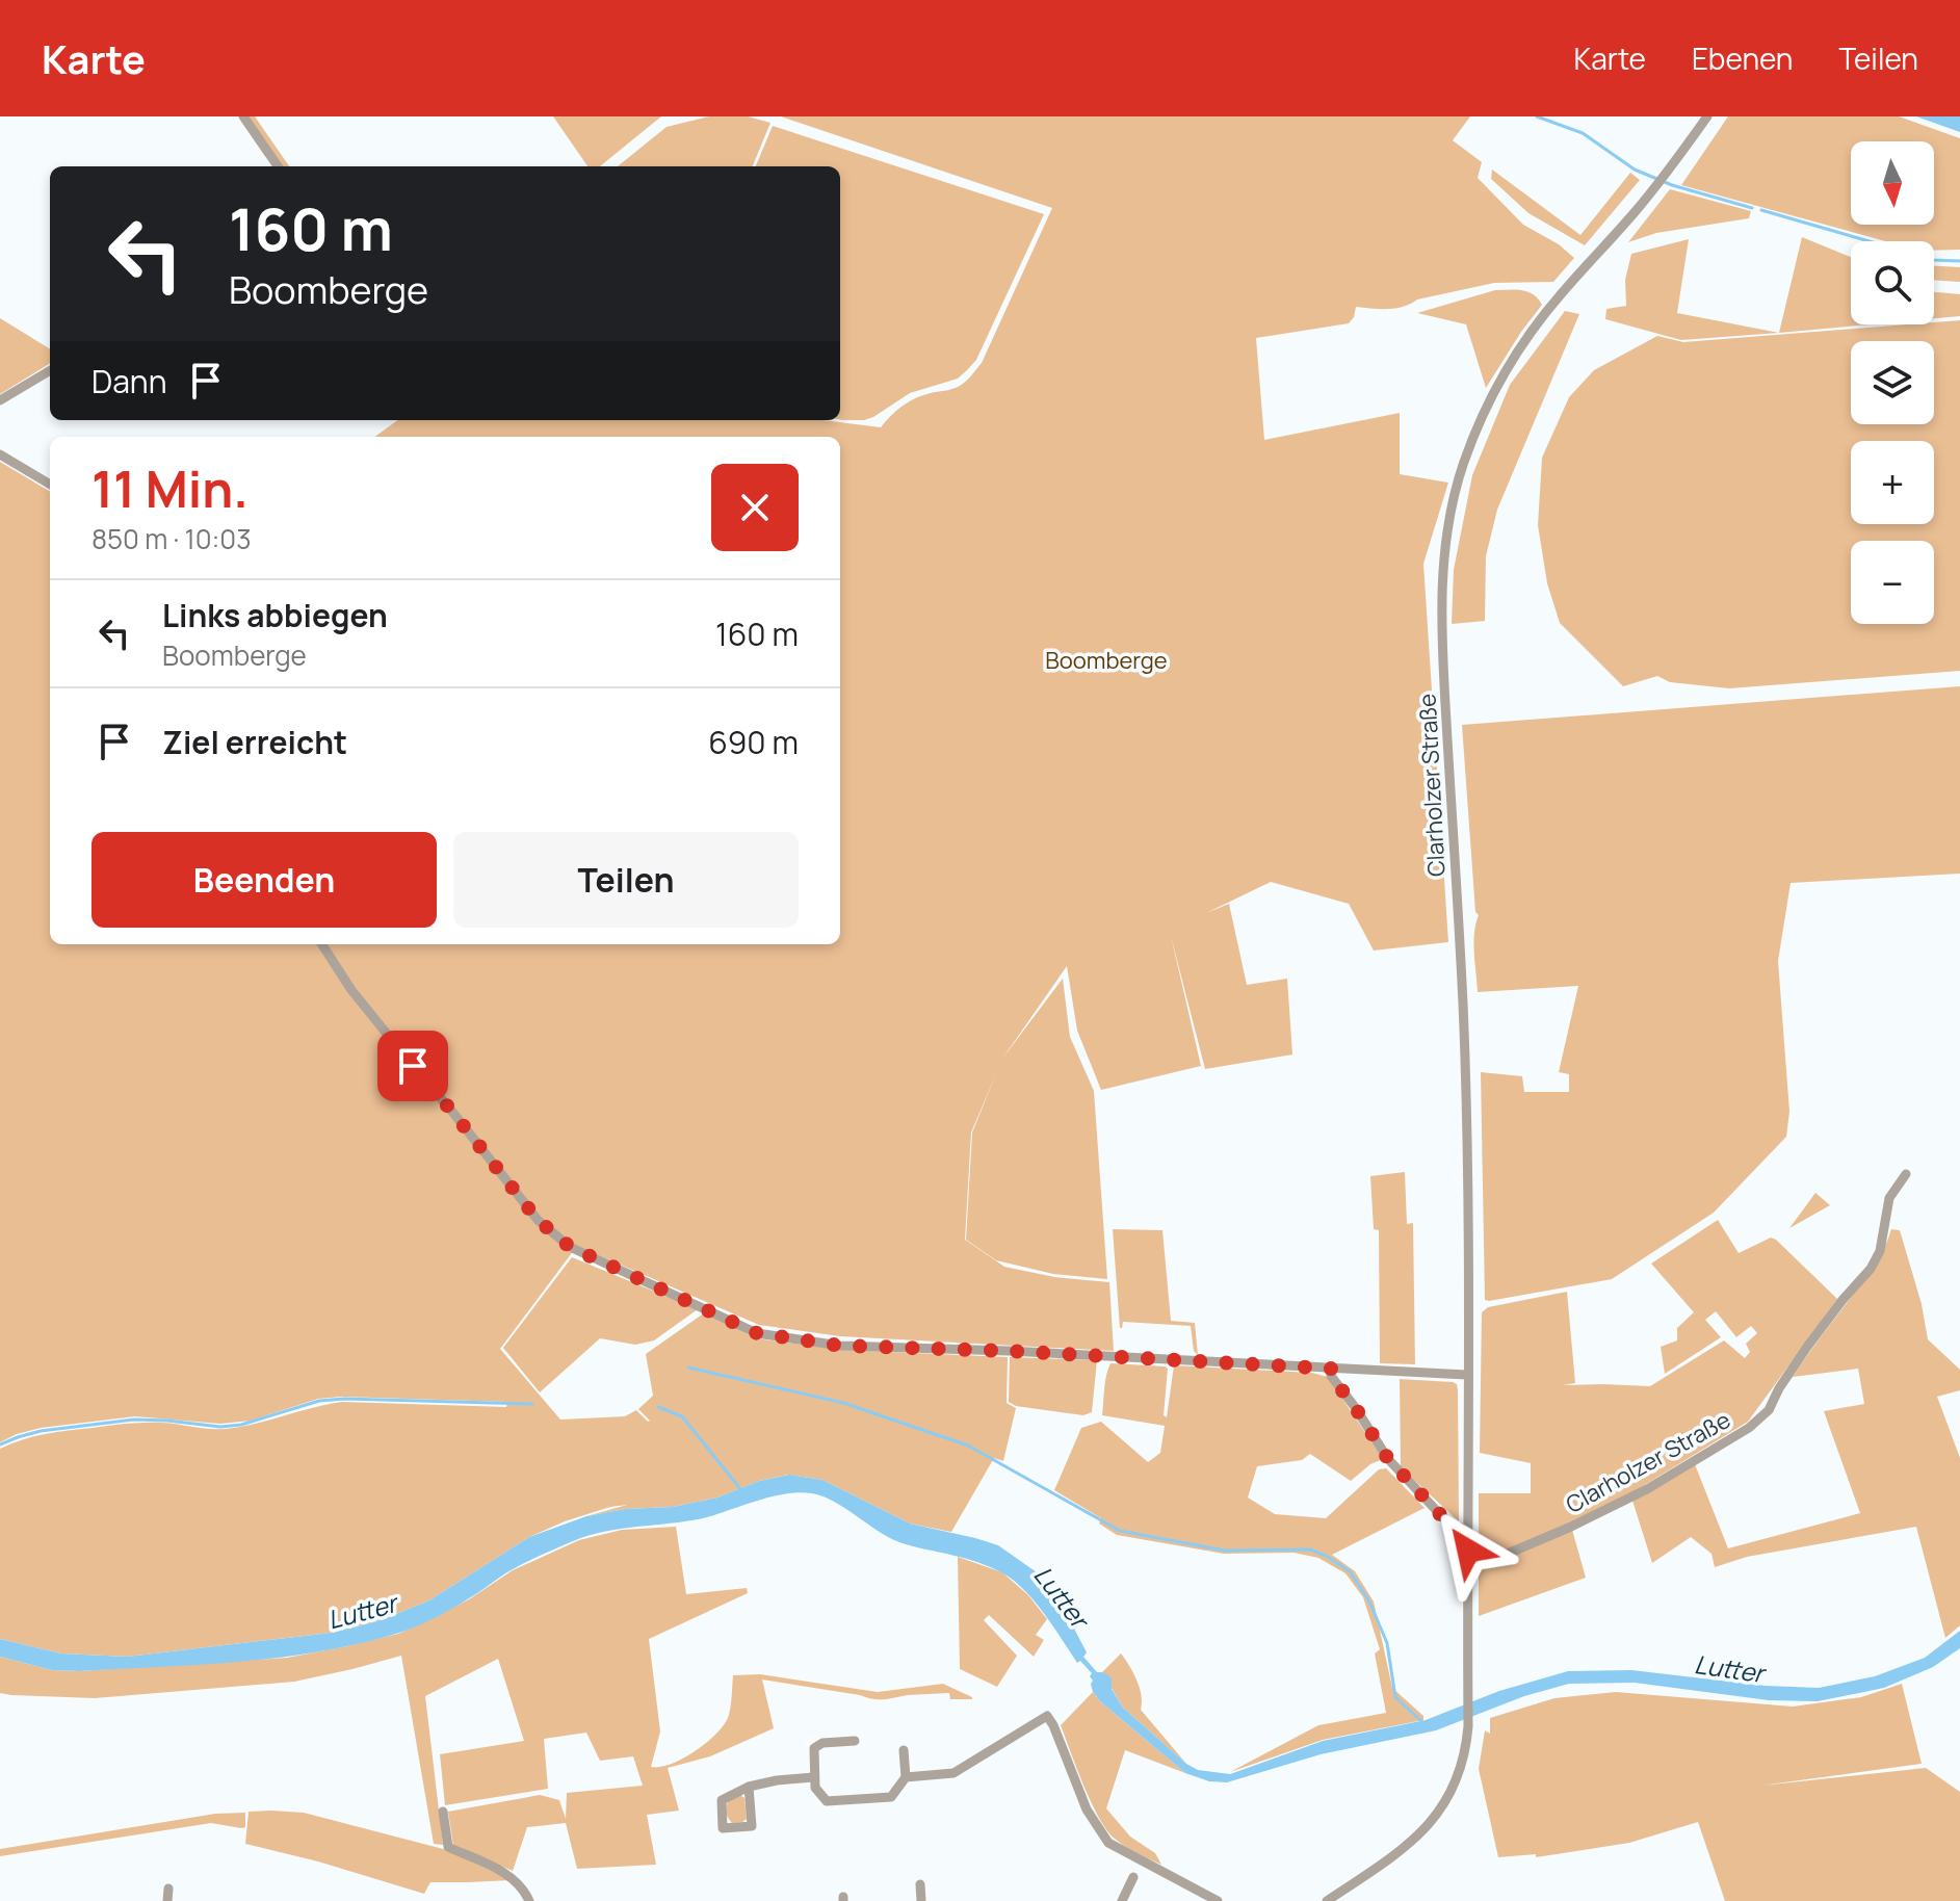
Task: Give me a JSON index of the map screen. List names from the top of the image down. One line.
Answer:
{"streets":{"street":["Clarholzer Straße"]},"water":["Lutter"],"parks":["Boomberge"],"north":"bottom","page":{"header":"Karte","nav":["Karte","Ebenen","Teilen"],"map_buttons":["+","−"],"turn":["160 m","Boomberge"],"then":"Dann","heading":["11 Min.","850 m · 10:03"],"list":[{"name":"Links abbiegen","note":"Boomberge","value":"160 m"},{"name":"Ziel erreicht","value":"690 m"}],"buttons":["Beenden","Teilen"]}}
